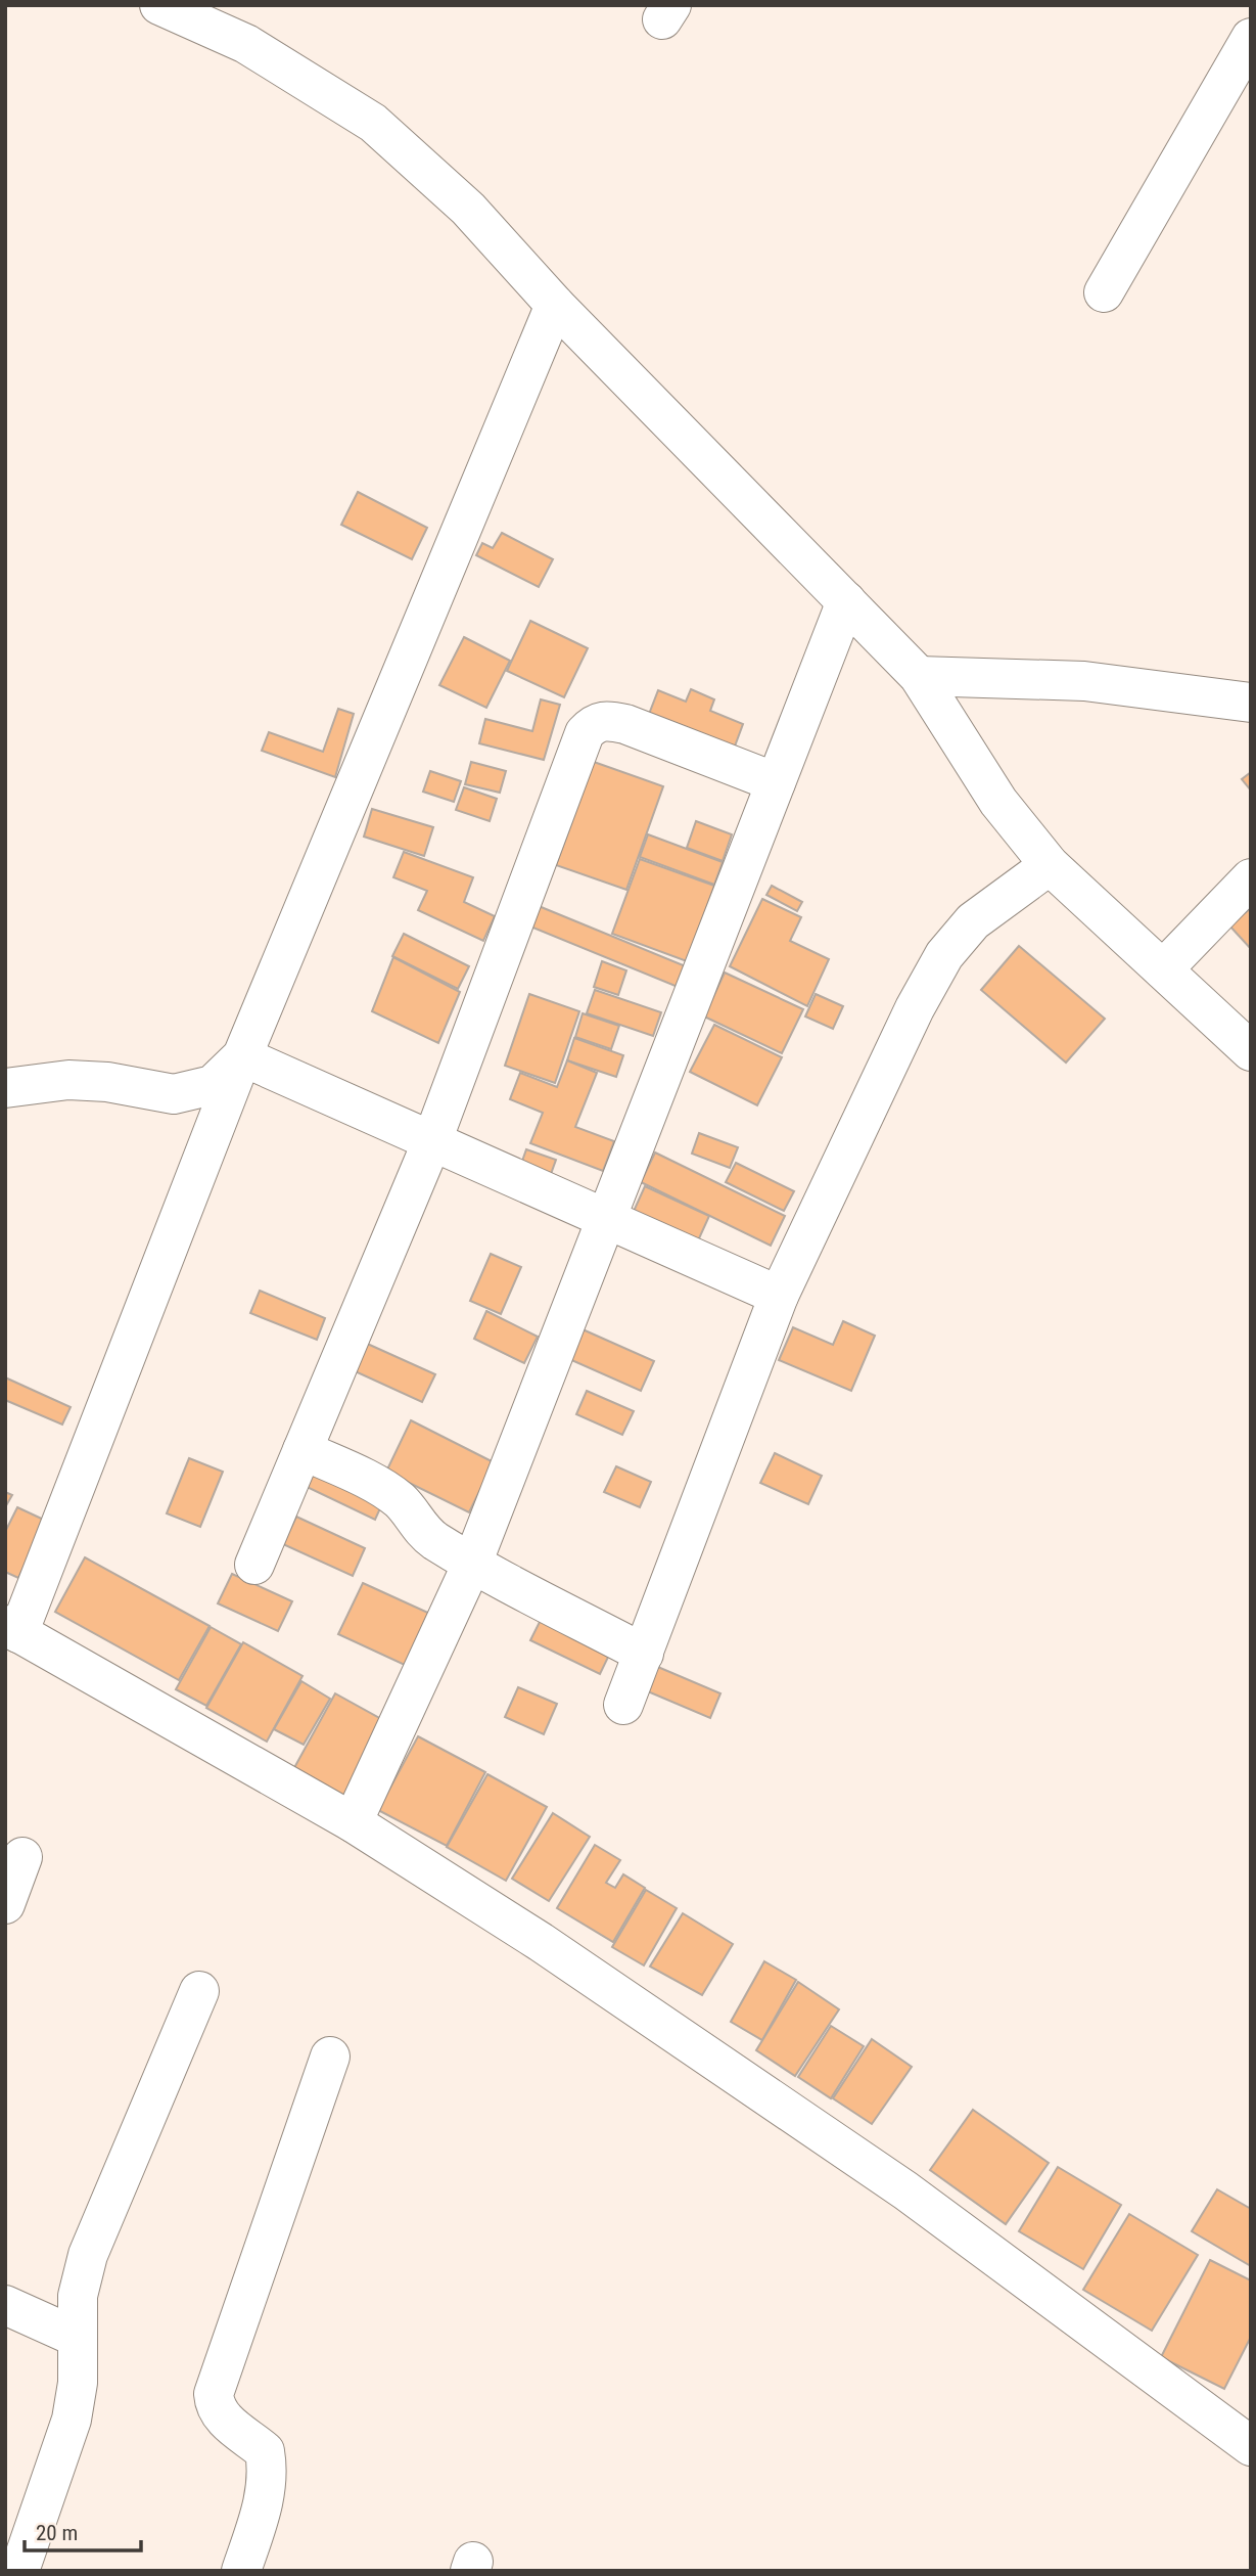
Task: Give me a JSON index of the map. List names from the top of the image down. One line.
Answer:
{"scale_bar":"20 m"}
